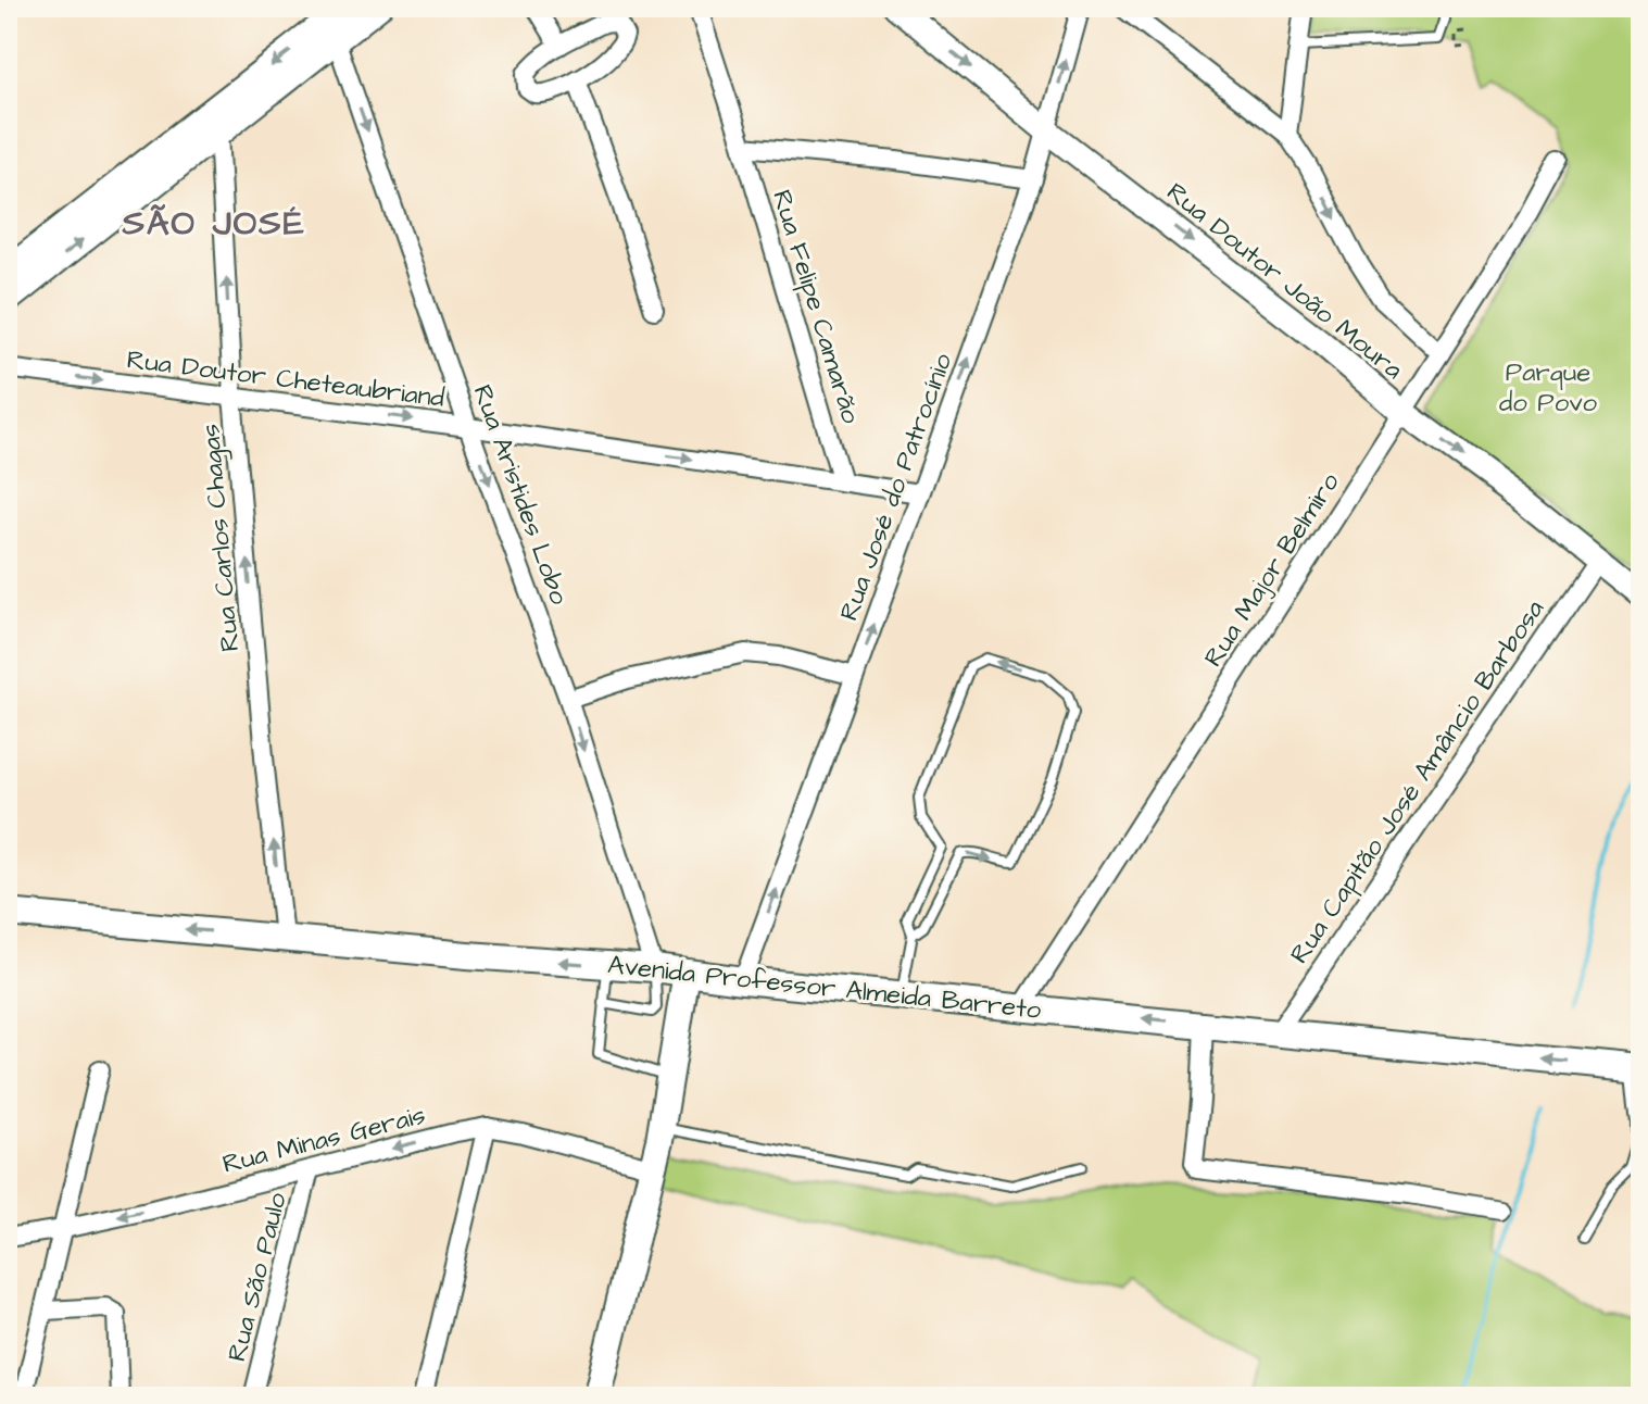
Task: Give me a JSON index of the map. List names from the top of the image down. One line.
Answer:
{"streets":{"main road":["Rua Doutor João Moura","Avenida Professor Almeida Barreto"],"street":["Rua Felipe Camarão","Rua Doutor Cheteaubriand","Rua José do Patrocínio","Rua Aristides Lobo","Rua Carlos Chagas","Rua Major Belmiro","Rua Capitão José Amâncio Barbosa","Rua Minas Gerais","Rua São Paulo"]},"crossings":[["Rua Doutor João Moura","Rua José do Patrocínio"],["Rua Doutor João Moura","Rua Major Belmiro"],["Rua Doutor João Moura","Rua Capitão José Amâncio Barbosa"],["Rua Felipe Camarão","Rua Doutor Cheteaubriand"],["Rua Doutor Cheteaubriand","Rua José do Patrocínio"],["Rua Doutor Cheteaubriand","Rua Aristides Lobo"],["Rua Doutor Cheteaubriand","Rua Carlos Chagas"],["Rua José do Patrocínio","Avenida Professor Almeida Barreto"],["Rua Aristides Lobo","Avenida Professor Almeida Barreto"],["Rua Carlos Chagas","Avenida Professor Almeida Barreto"],["Rua Major Belmiro","Avenida Professor Almeida Barreto"],["Rua Capitão José Amâncio Barbosa","Avenida Professor Almeida Barreto"],["Rua Minas Gerais","Rua São Paulo"]],"one_way":["Rua Doutor João Moura","Rua Doutor Cheteaubriand","Rua José do Patrocínio","Rua Aristides Lobo","Rua Carlos Chagas","Avenida Professor Almeida Barreto","Rua Minas Gerais"],"districts":["SÃO JOSÉ"],"parks":["Parque do Povo"]}
